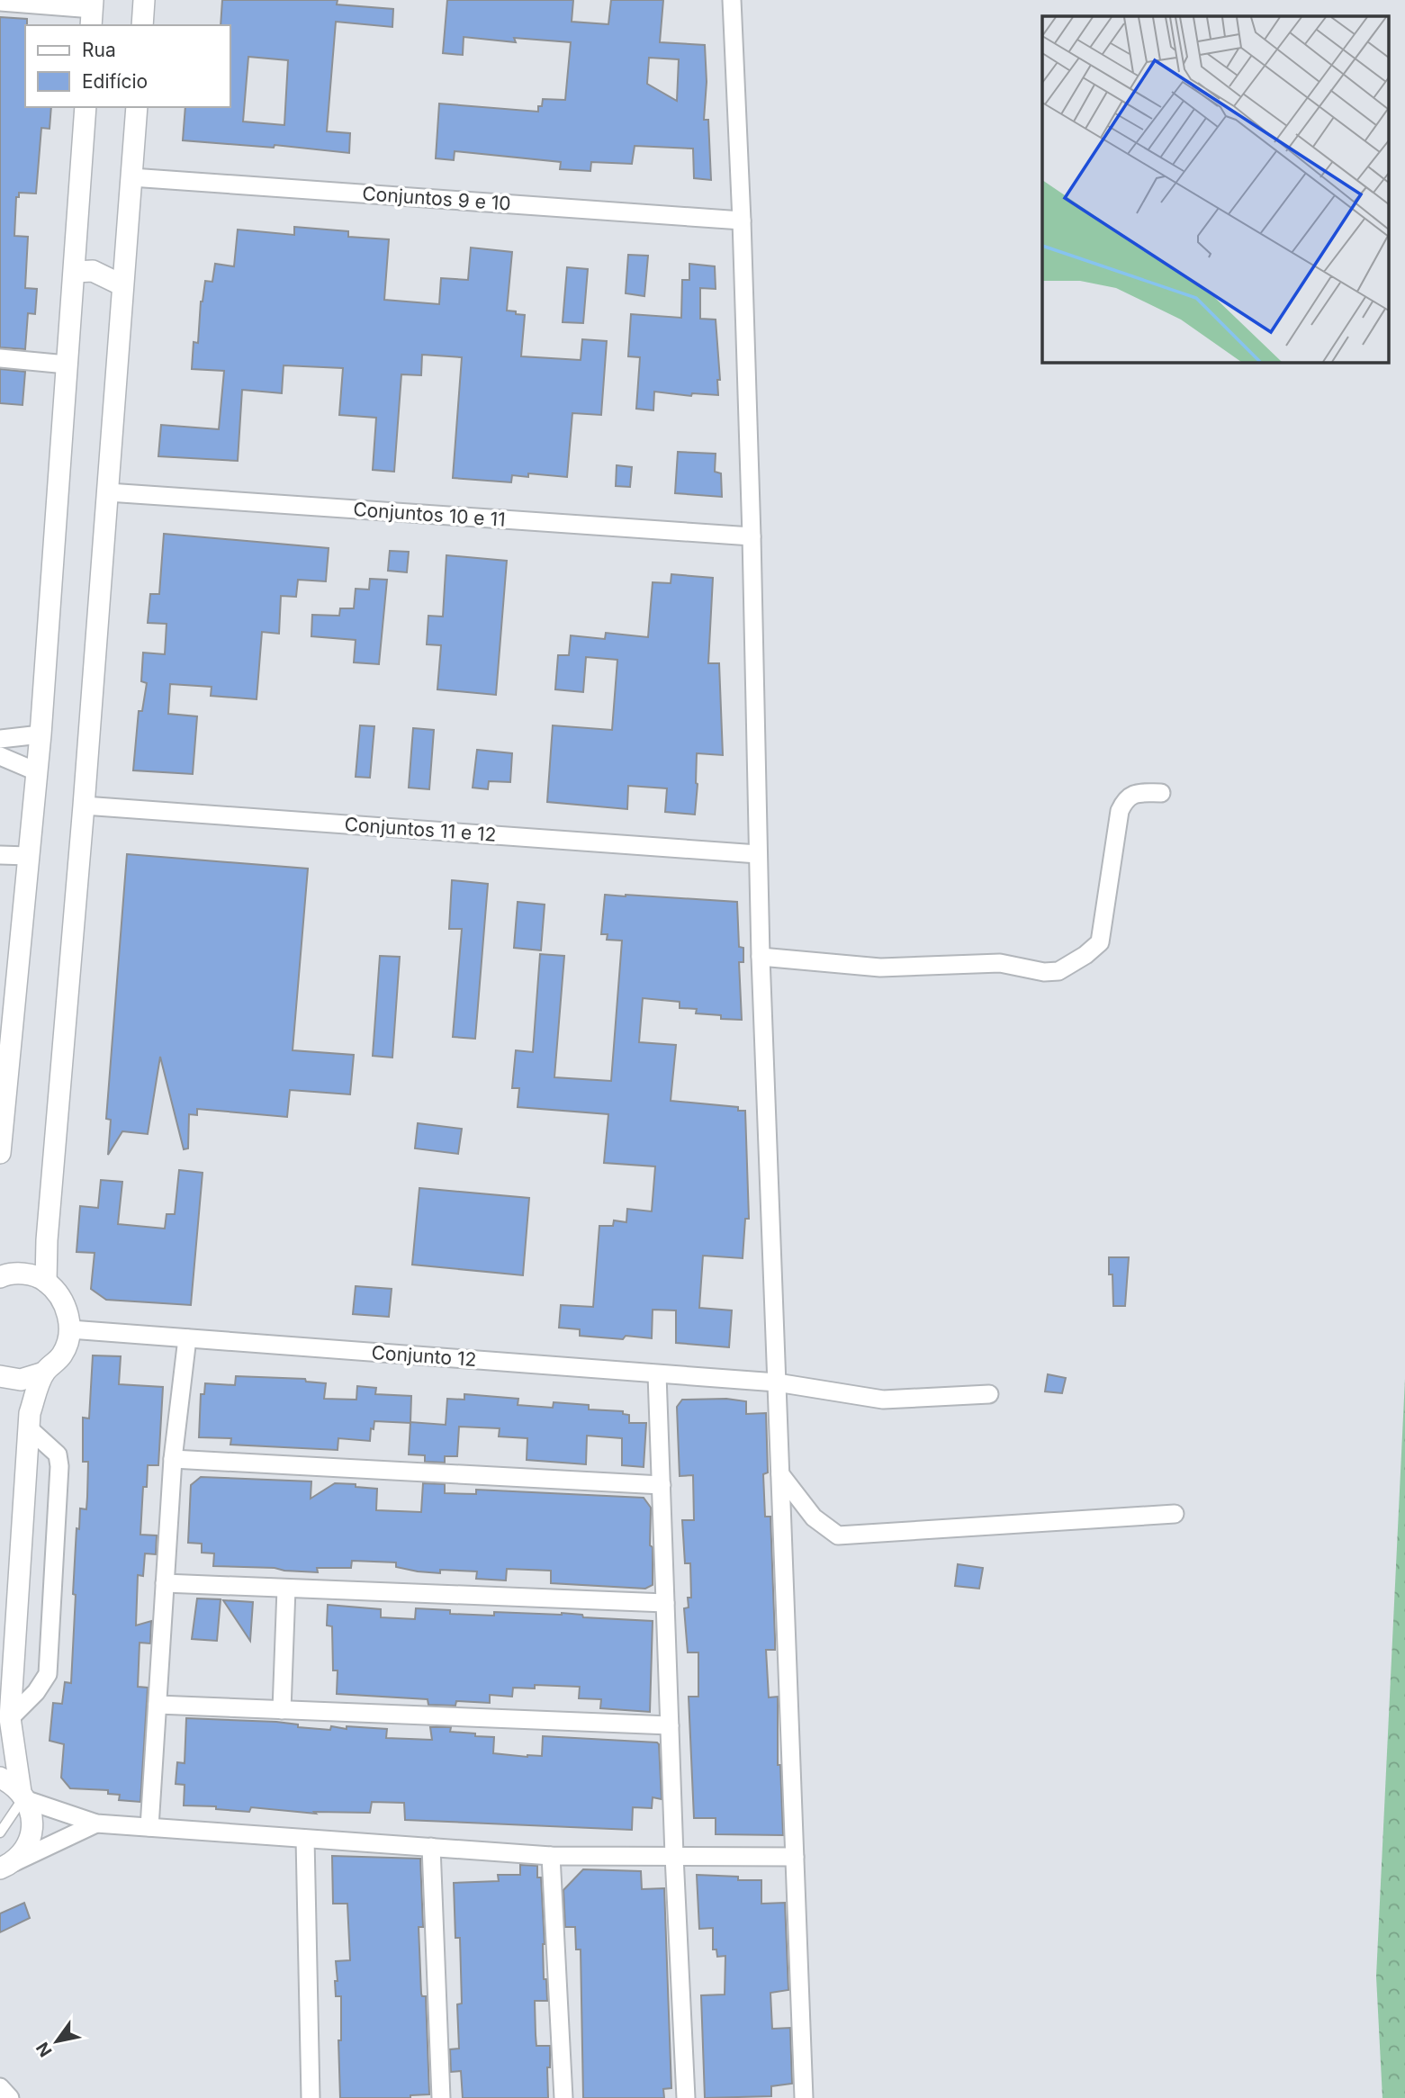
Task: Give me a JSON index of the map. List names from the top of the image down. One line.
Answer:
{"streets":{"street":["Conjuntos 9 e 10","Conjuntos 10 e 11","Conjuntos 11 e 12","Conjunto 12"]},"legend":["Rua","Edifício"],"north":"bottom left"}
